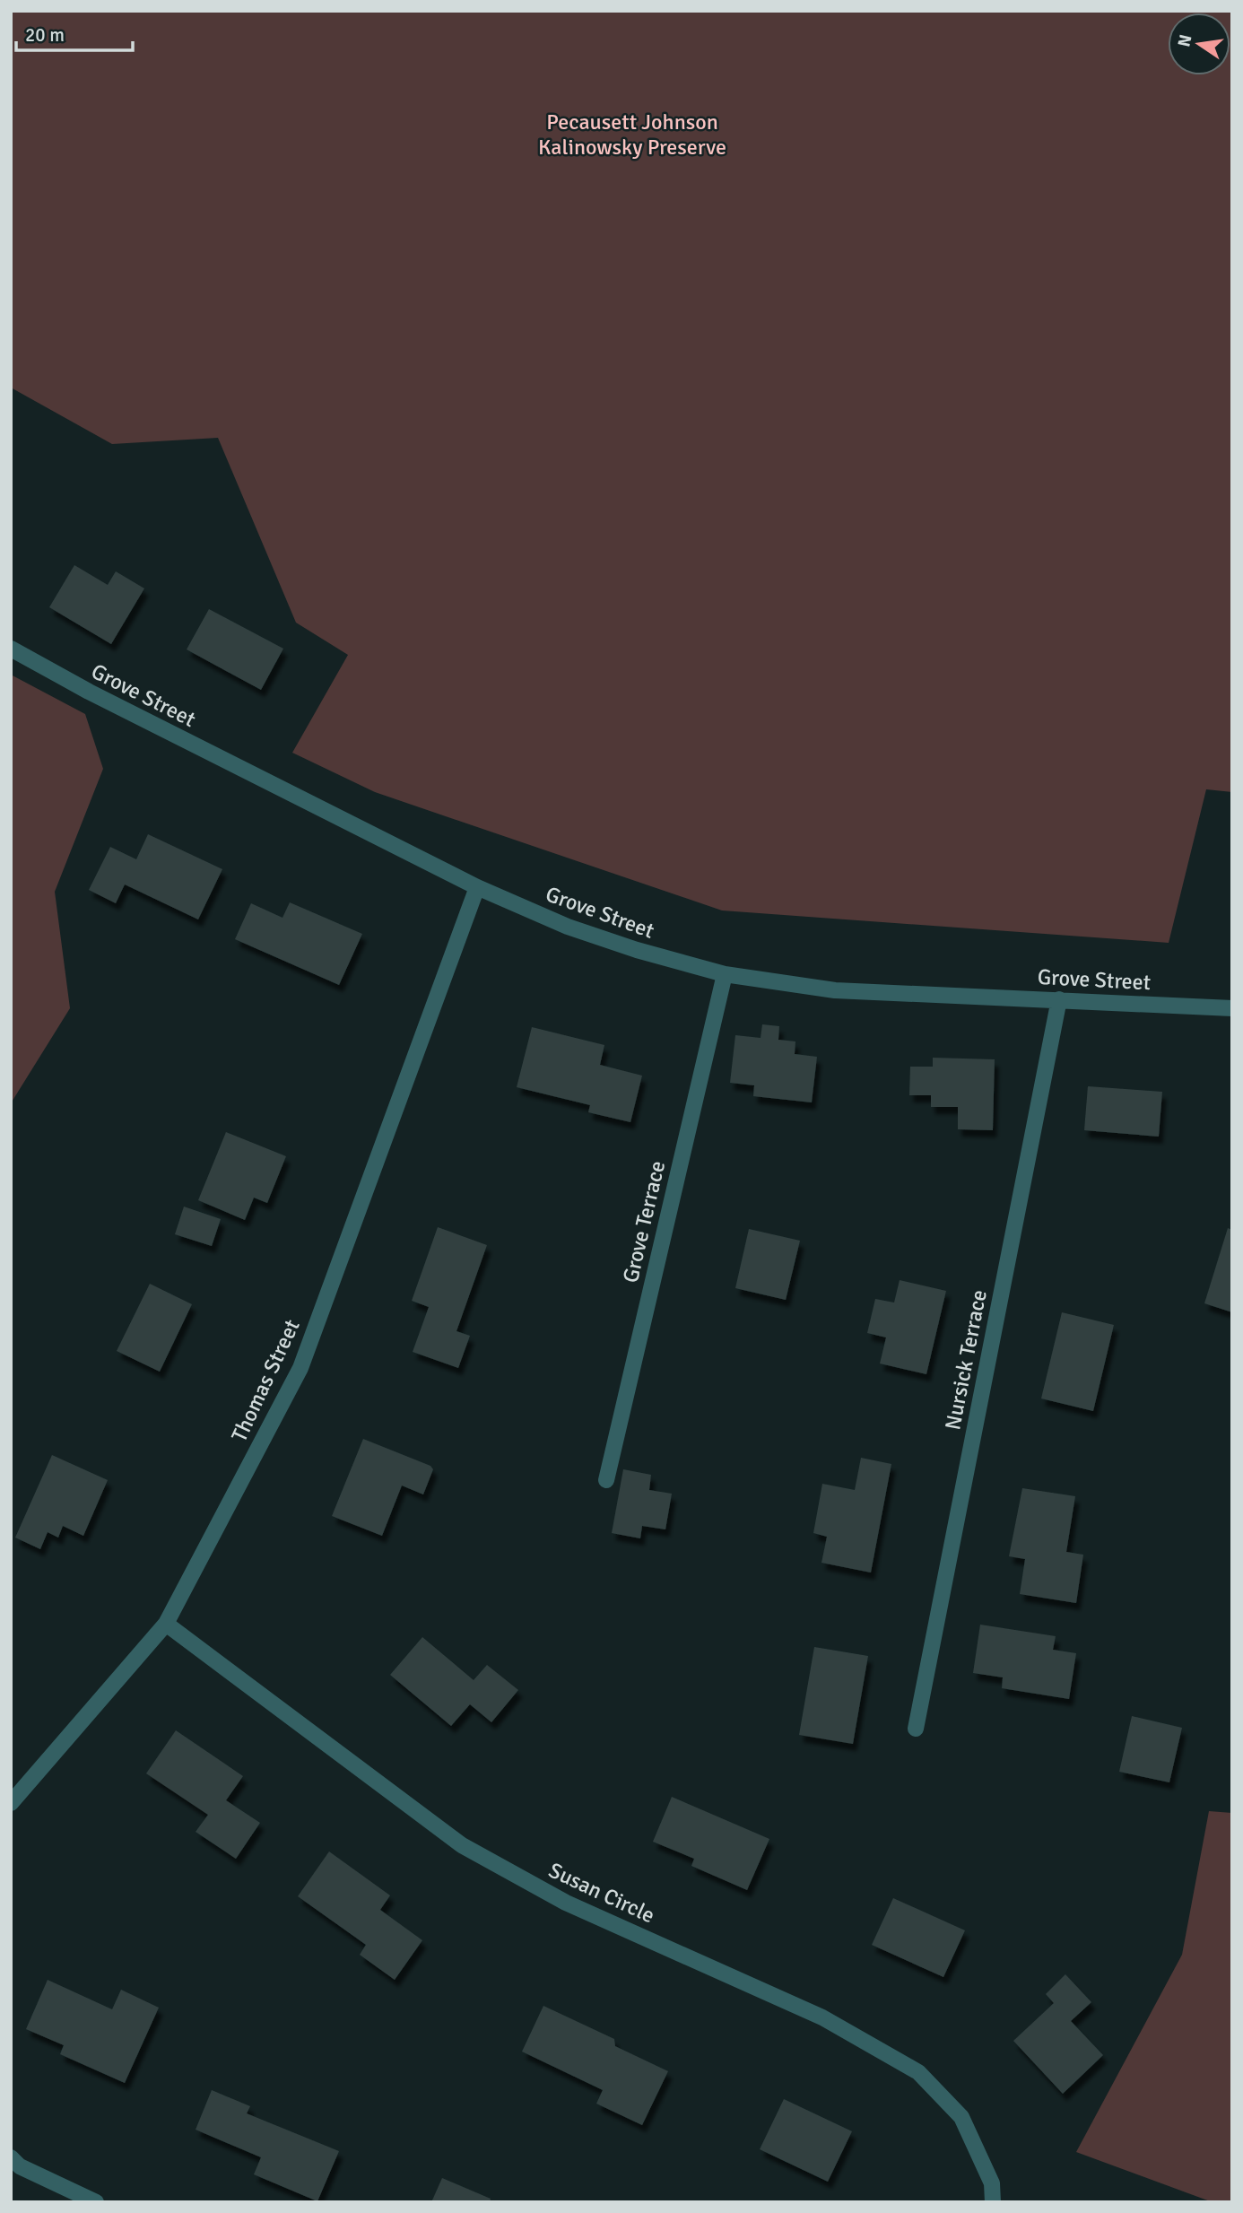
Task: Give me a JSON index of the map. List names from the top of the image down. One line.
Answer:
{"streets":{"street":["Grove Street","Grove Terrace","Nursick Terrace","Thomas Street","Susan Circle"]},"crossings":[["Grove Street","Grove Terrace"],["Grove Street","Nursick Terrace"],["Grove Street","Thomas Street"],["Thomas Street","Susan Circle"]],"parks":["Pecausett Johnson Kalinowsky Preserve"],"scale_bar":"20 m","north":"left"}
